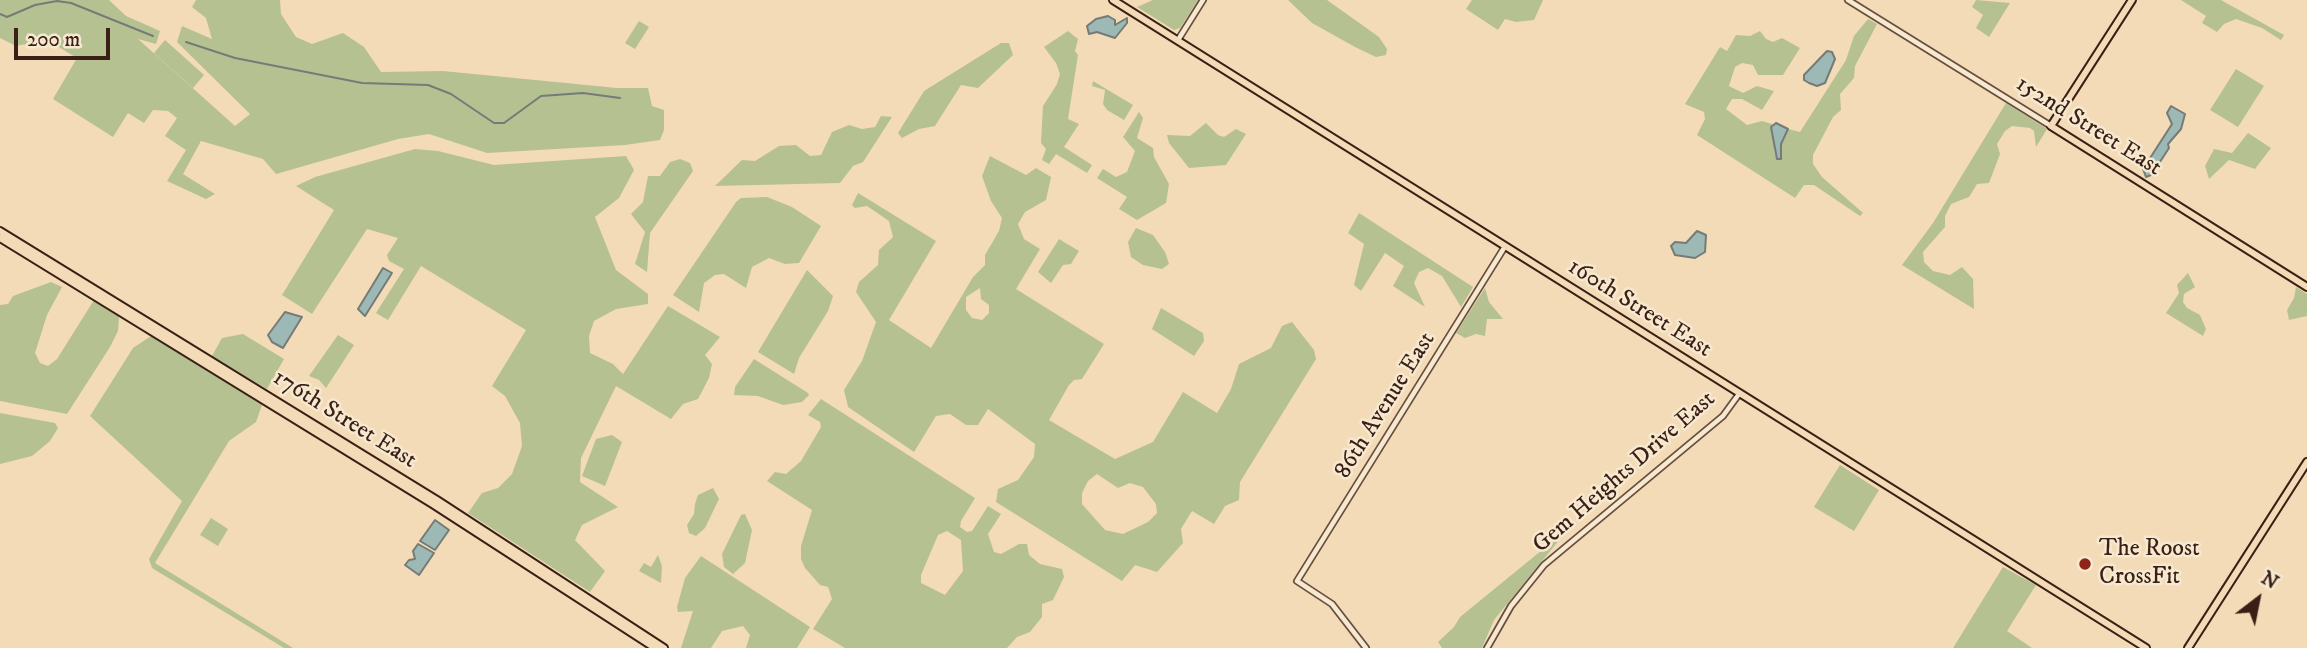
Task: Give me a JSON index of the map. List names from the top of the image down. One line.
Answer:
{"streets":{"main road":["152nd Street East","160th Street East","176th Street East"],"street":["86th Avenue East","Gem Heights Drive East"]},"crossings":[["160th Street East","86th Avenue East"],["160th Street East","Gem Heights Drive East"]],"places":["The Roost CrossFit"],"scale_bar":"200 m","north":"top right"}
